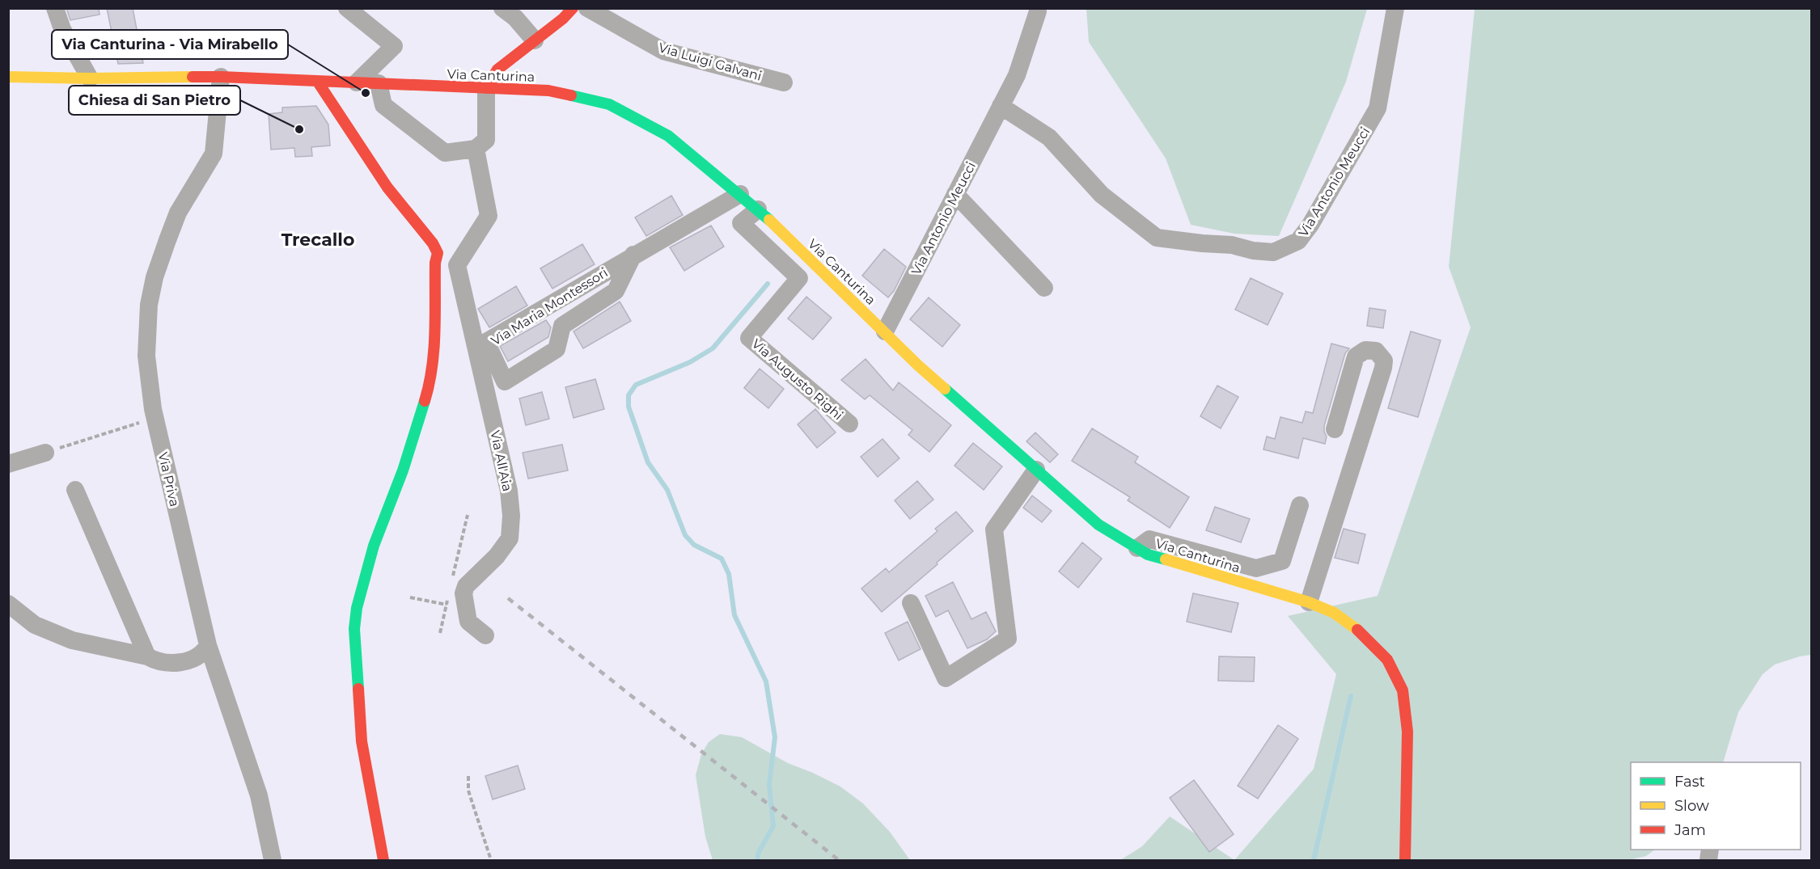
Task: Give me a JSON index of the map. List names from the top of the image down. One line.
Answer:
{"streets":{"main road":["Via Canturina"],"street":["Via Luigi Galvani","Via Antonio Meucci","Via Maria Montessori","Via Augusto Righi","Via All'Aia","Via Priva"]},"crossings":[["Via Canturina","Via Antonio Meucci"],["Via Canturina","Via Maria Montessori"],["Via Canturina","Via Augusto Righi"],["Via Canturina","Via Priva"]],"districts":["Trecallo"],"places":["Via Canturina - Via Mirabello","Chiesa di San Pietro"],"legend":["Fast","Slow","Jam"]}
